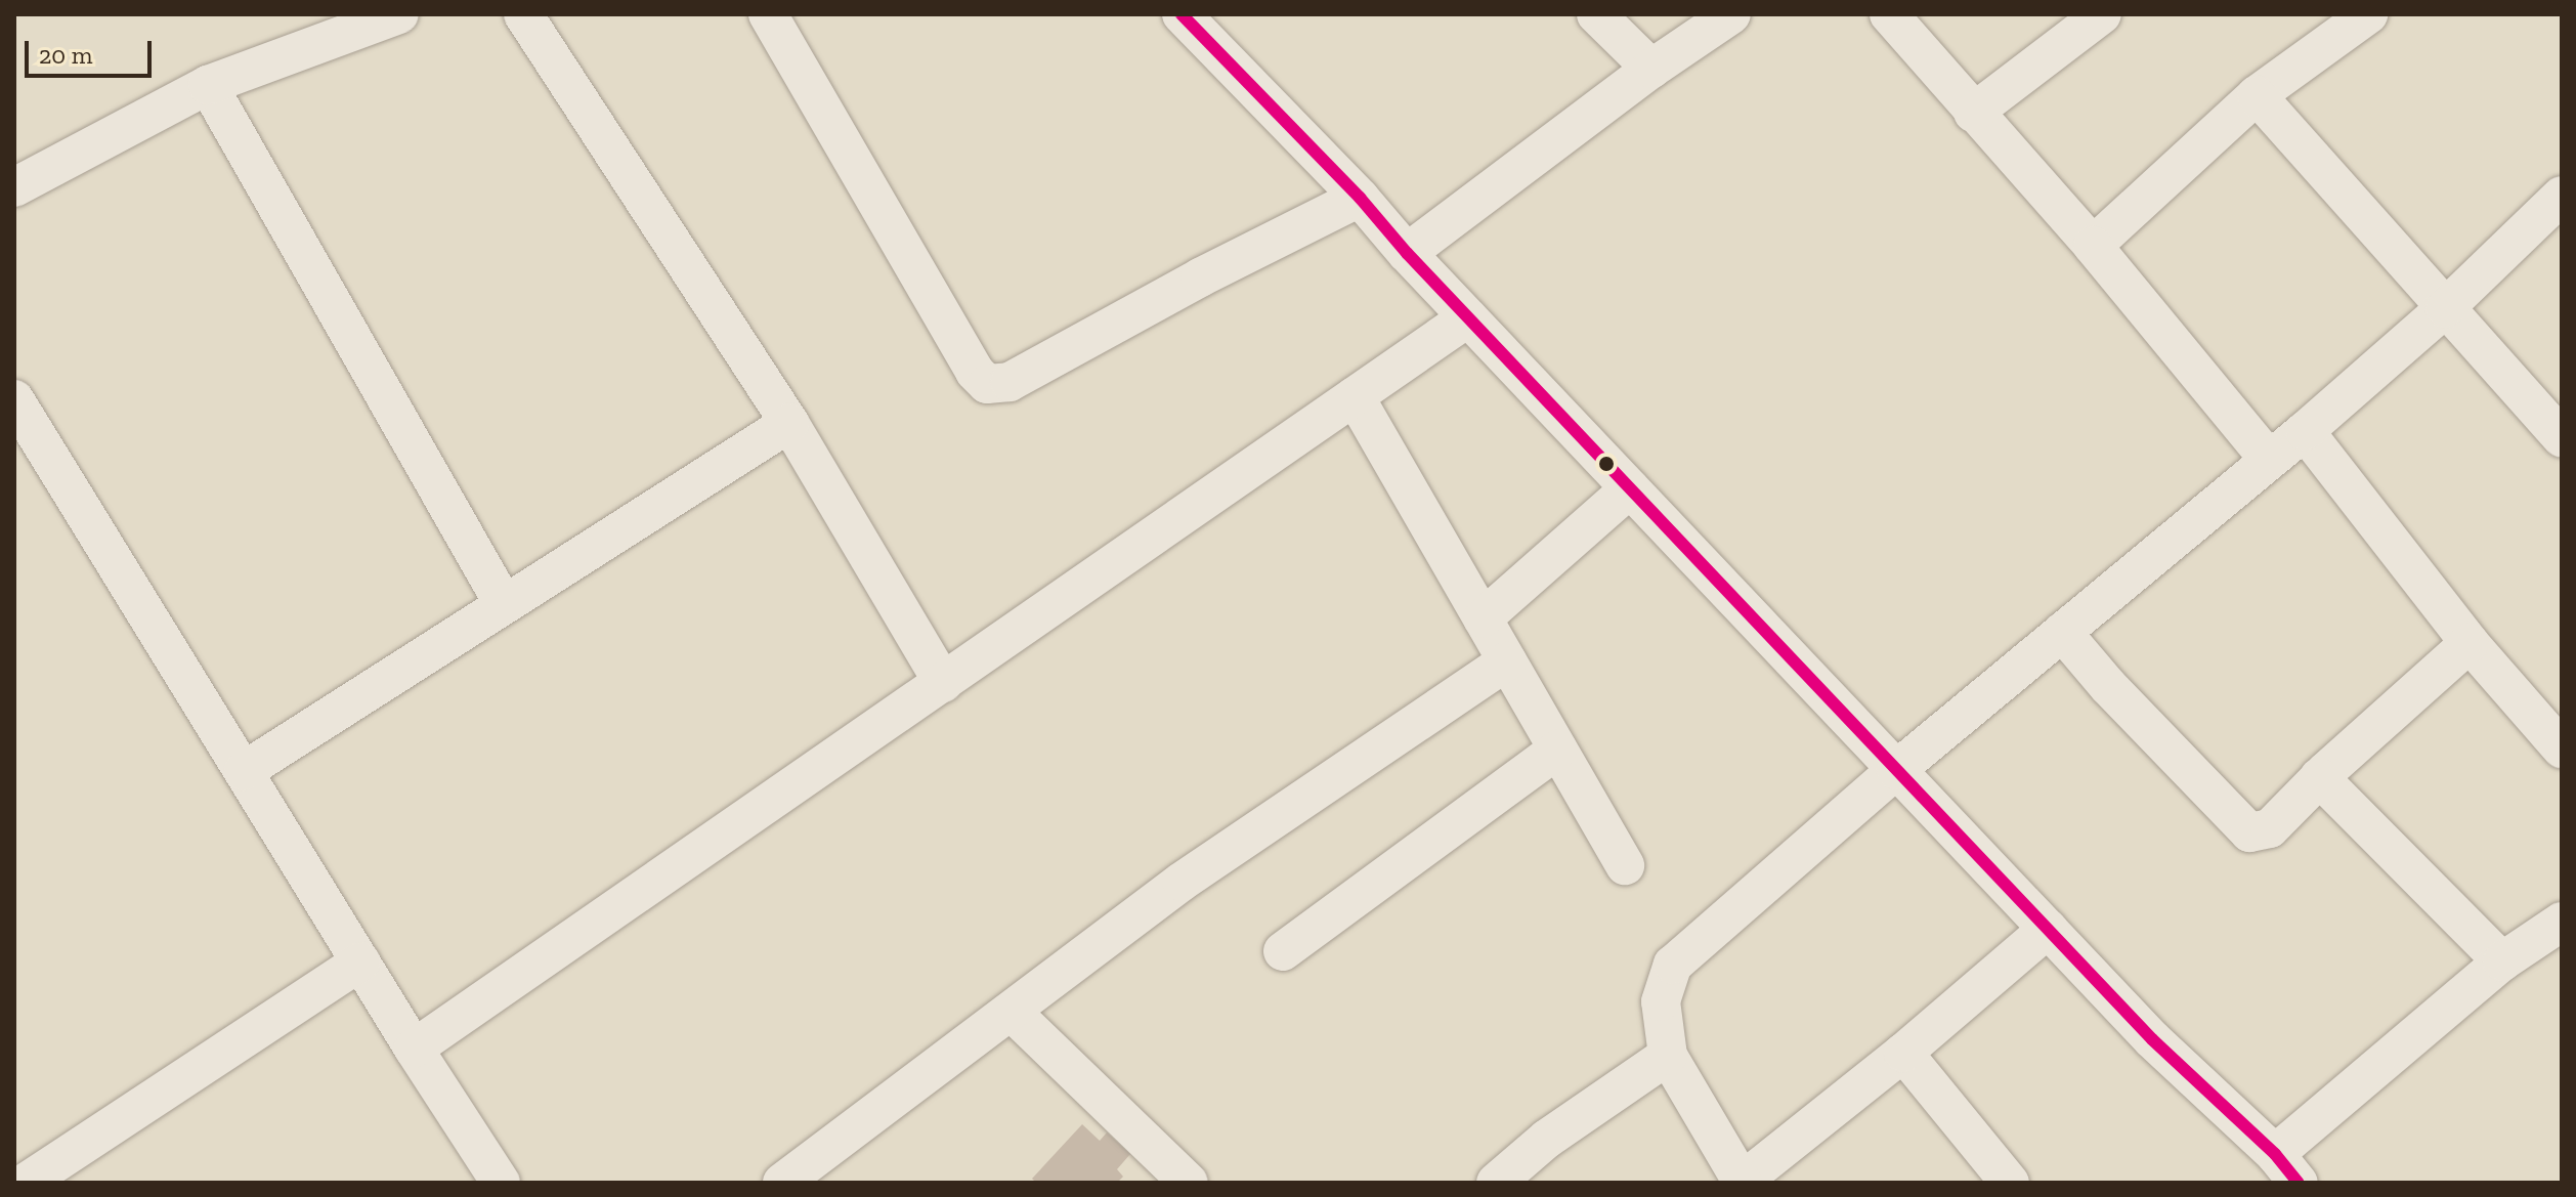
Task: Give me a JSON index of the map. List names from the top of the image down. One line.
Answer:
{"scale_bar":"20 m"}
